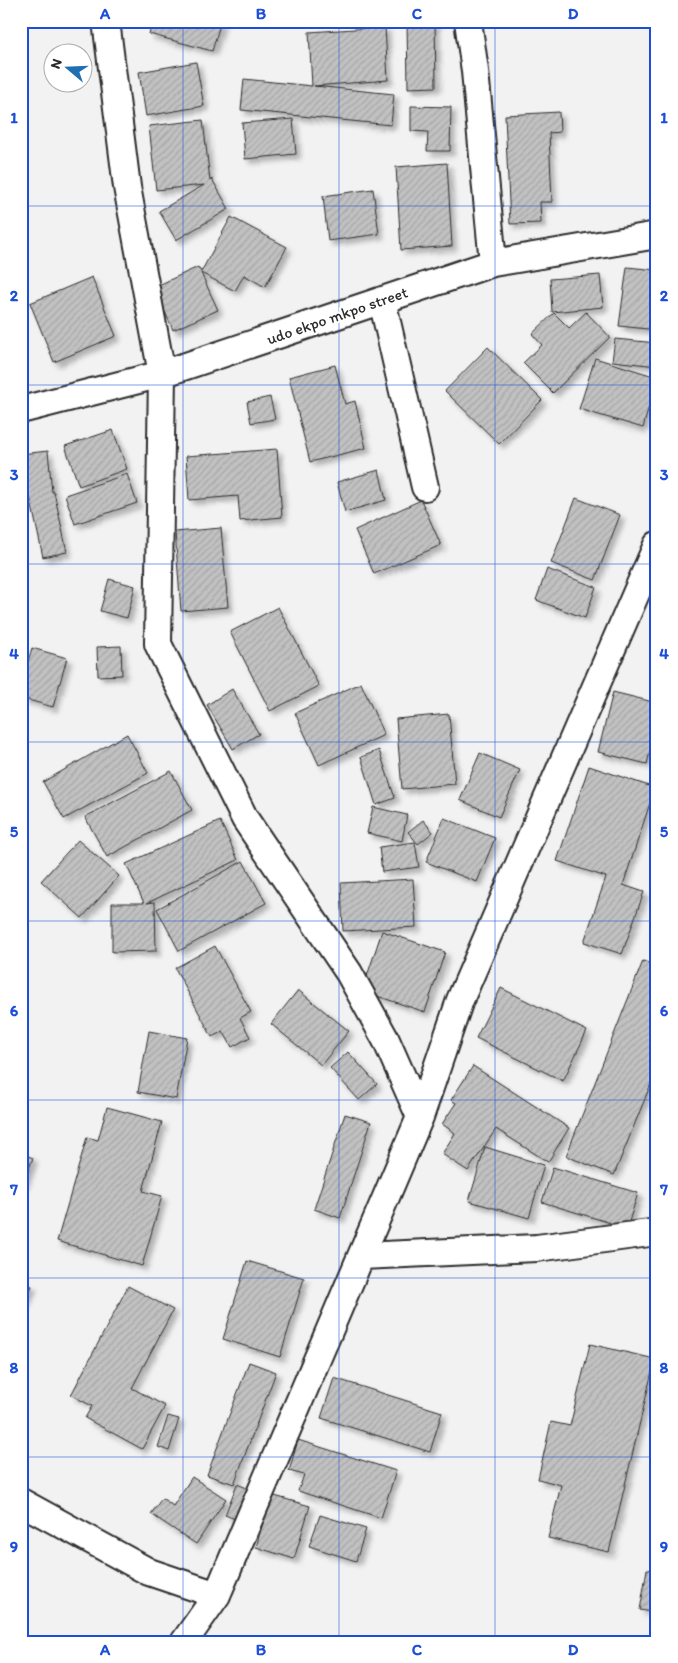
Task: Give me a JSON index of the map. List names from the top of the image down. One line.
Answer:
{"streets":{"street":["udo ekpo mkpo street"]},"north":"left","grid":{"columns":["A","B","C","D"],"rows":["1","2","3","4","5","6","7","8","9"]}}
